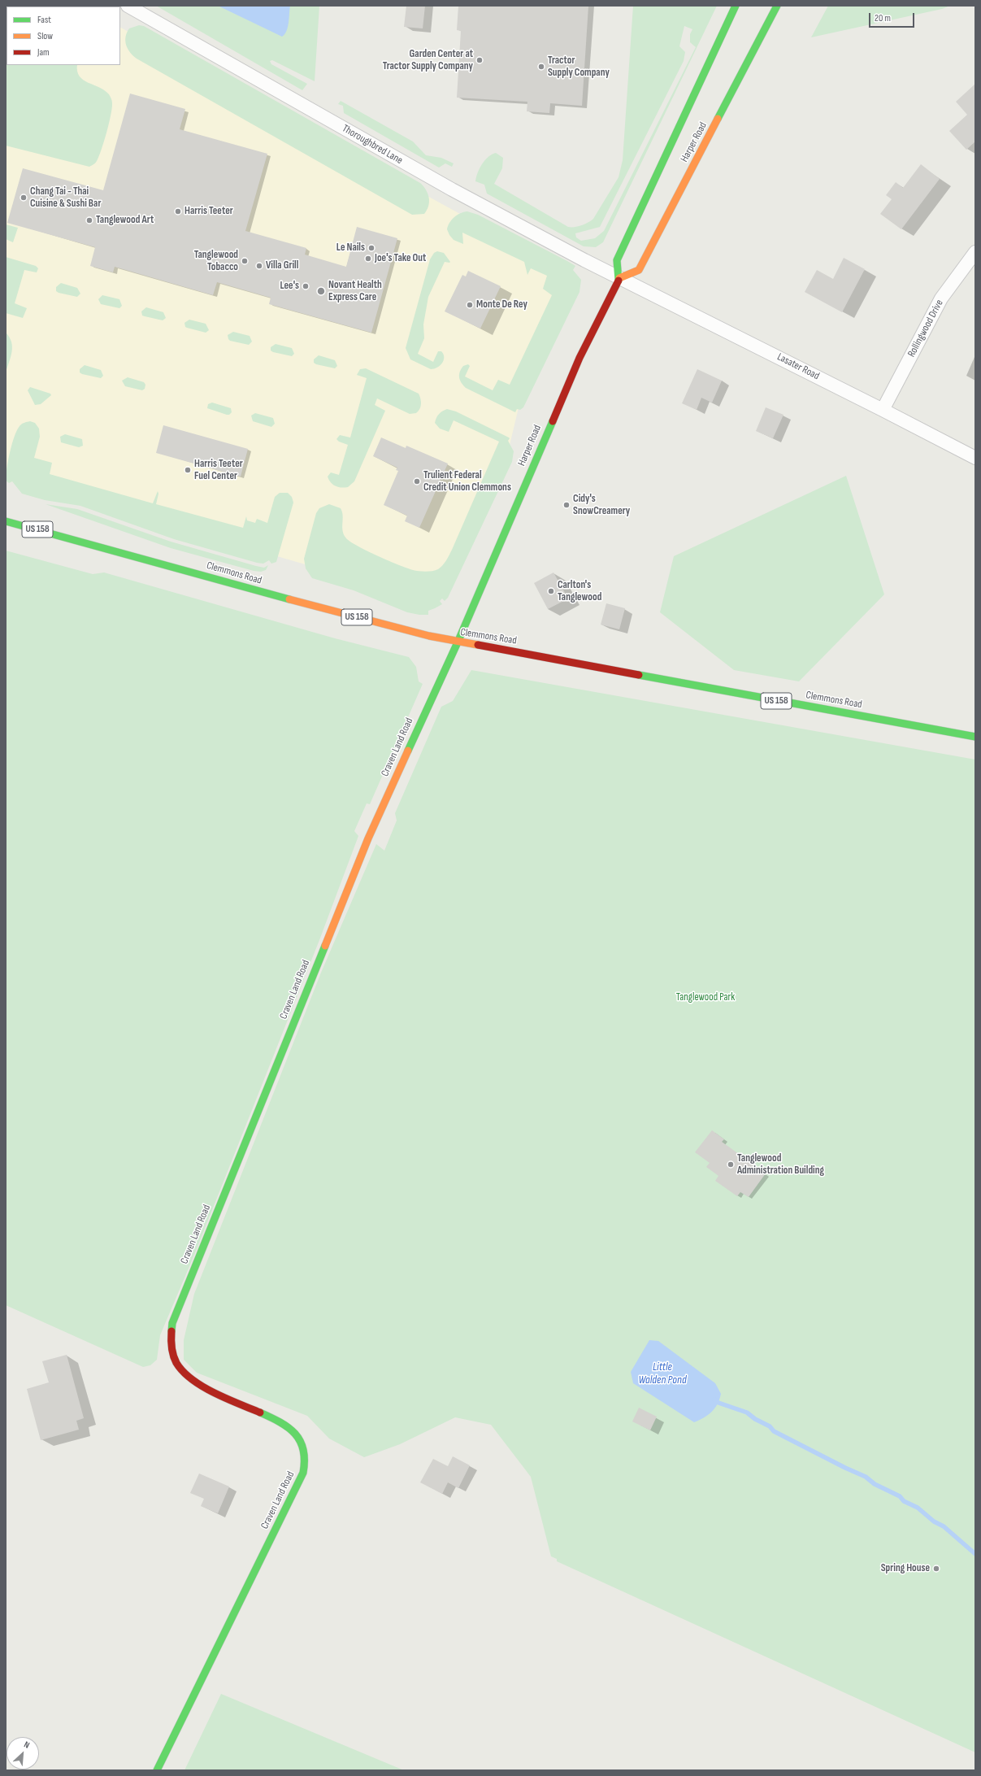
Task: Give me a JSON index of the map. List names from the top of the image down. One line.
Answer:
{"streets":{"main road":["Harper Road","US 158","Clemmons Road","Craven Land Road"],"street":["Thoroughbred Lane","Rollingwood Drive","Lasater Road"]},"crossings":[["Harper Road","Thoroughbred Lane"],["Harper Road","Lasater Road"],["Harper Road","Clemmons Road"],["Harper Road","Craven Land Road"],["Thoroughbred Lane","Lasater Road"],["Rollingwood Drive","Lasater Road"],["Clemmons Road","Craven Land Road"]],"water":["Little Walden Pond"],"parks":["Tanglewood Park"],"places":["Garden Center at Tractor Supply Company","Tractor Supply Company","Chang Tai - Thai Cuisine & Sushi Bar","Harris Teeter","Tanglewood Art","Le Nails","Joe's Take Out","Tanglewood Tobacco","Villa Grill","Lee's","Novant Health Express Care","Monte De Rey","Harris Teeter Fuel Center","Trulient Federal Credit Union Clemmons","Cidy's SnowCreamery","Carlton's Tanglewood","Tanglewood Administration Building","Spring House"],"legend":["Fast","Slow","Jam"],"scale_bar":"20 m","north":"top right"}
